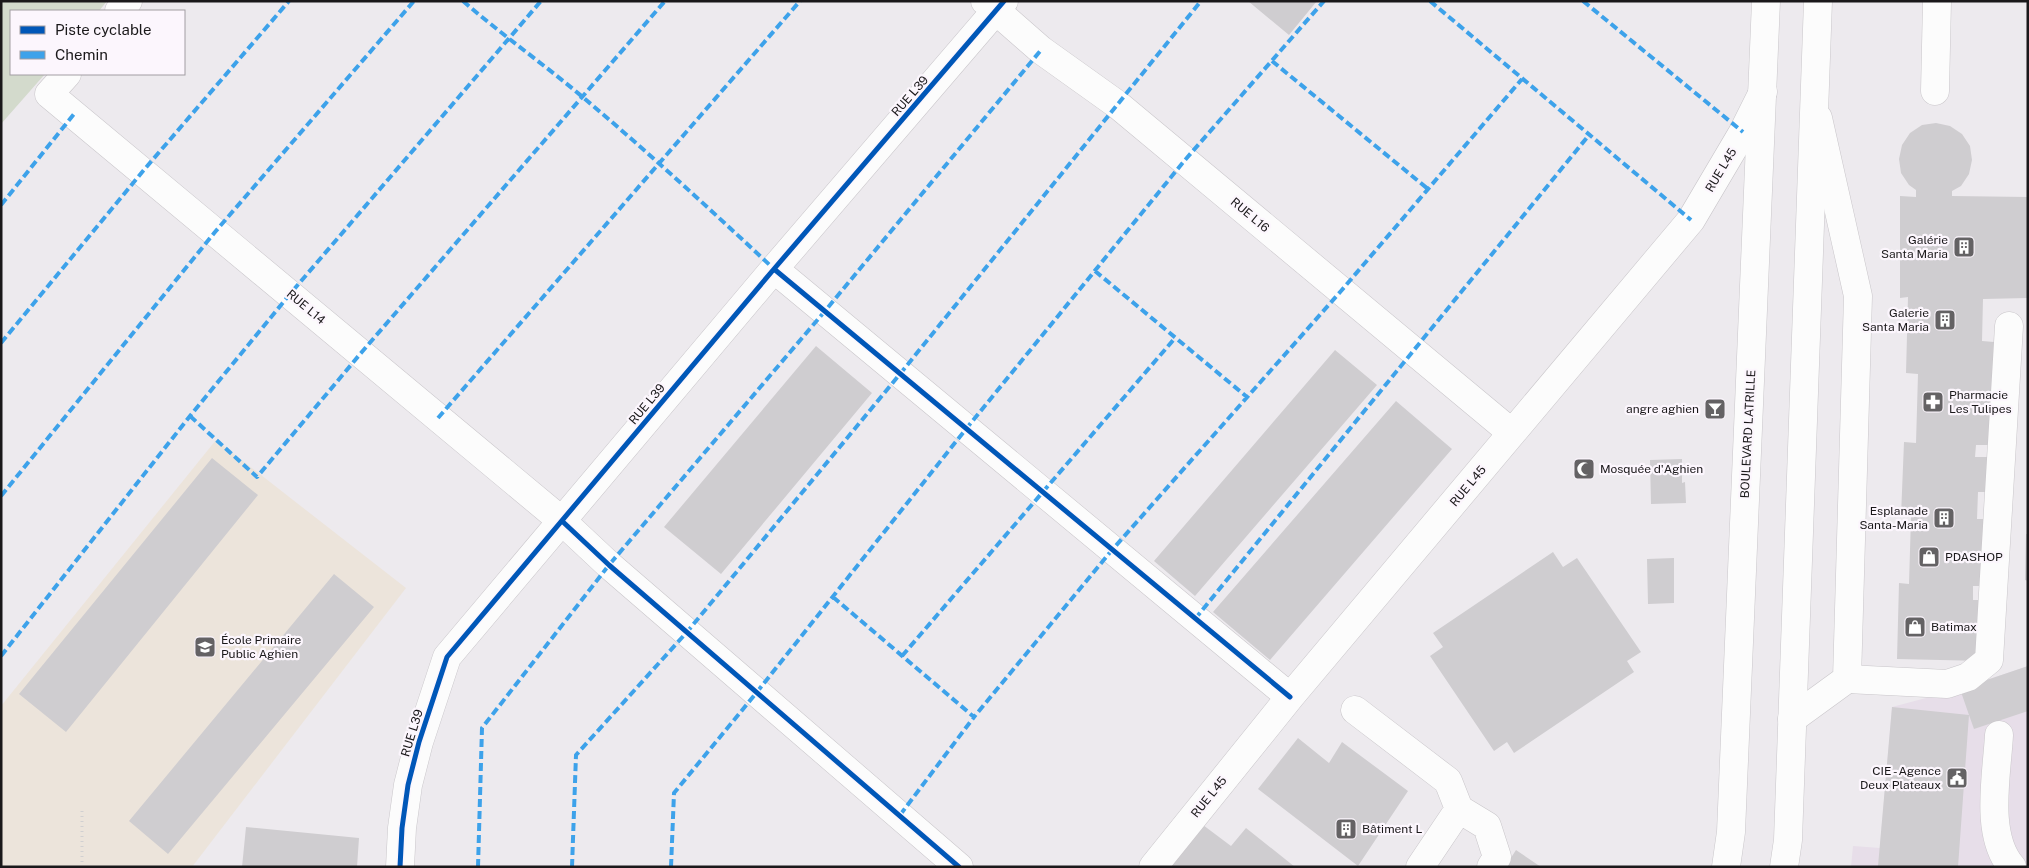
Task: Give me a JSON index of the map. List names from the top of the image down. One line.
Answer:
{"streets":{"street":["RUE L39","RUE L45","RUE L16","RUE L14","BOULEVARD LATRILLE"]},"crossings":[["RUE L39","RUE L16"],["RUE L39","RUE L14"],["RUE L45","RUE L16"],["RUE L45","BOULEVARD LATRILLE"]],"places":{"building":["Galérie Santa Maria","Galerie Santa Maria","Esplanade Santa-Maria","Bâtiment L"],"pharmacy":["Pharmacie Les Tulipes"],"bar":["angre aghien"],"mosque":["Mosquée d'Aghien"],"shop":["PDASHOP","Batimax"],"school or university":["École Primaire Public Aghien"],"public building":["CIE - Agence Deux Plateaux"]},"legend":["Piste cyclable","Chemin"]}
